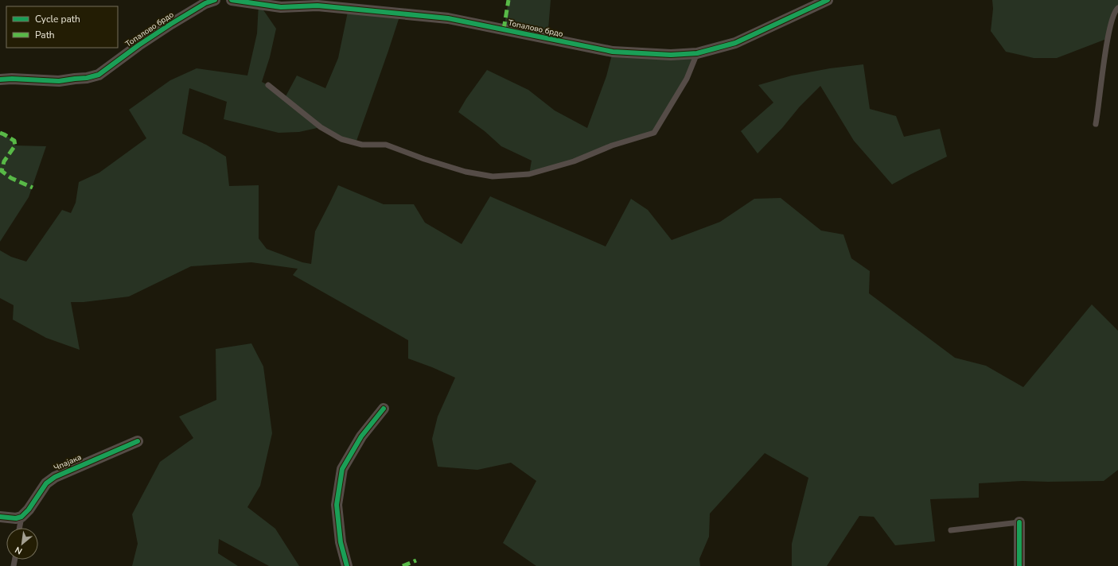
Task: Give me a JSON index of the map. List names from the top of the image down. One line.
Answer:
{"streets":{"street":["Топалово брдо","Чпајака"]},"legend":["Cycle path","Path"],"north":"bottom left"}
